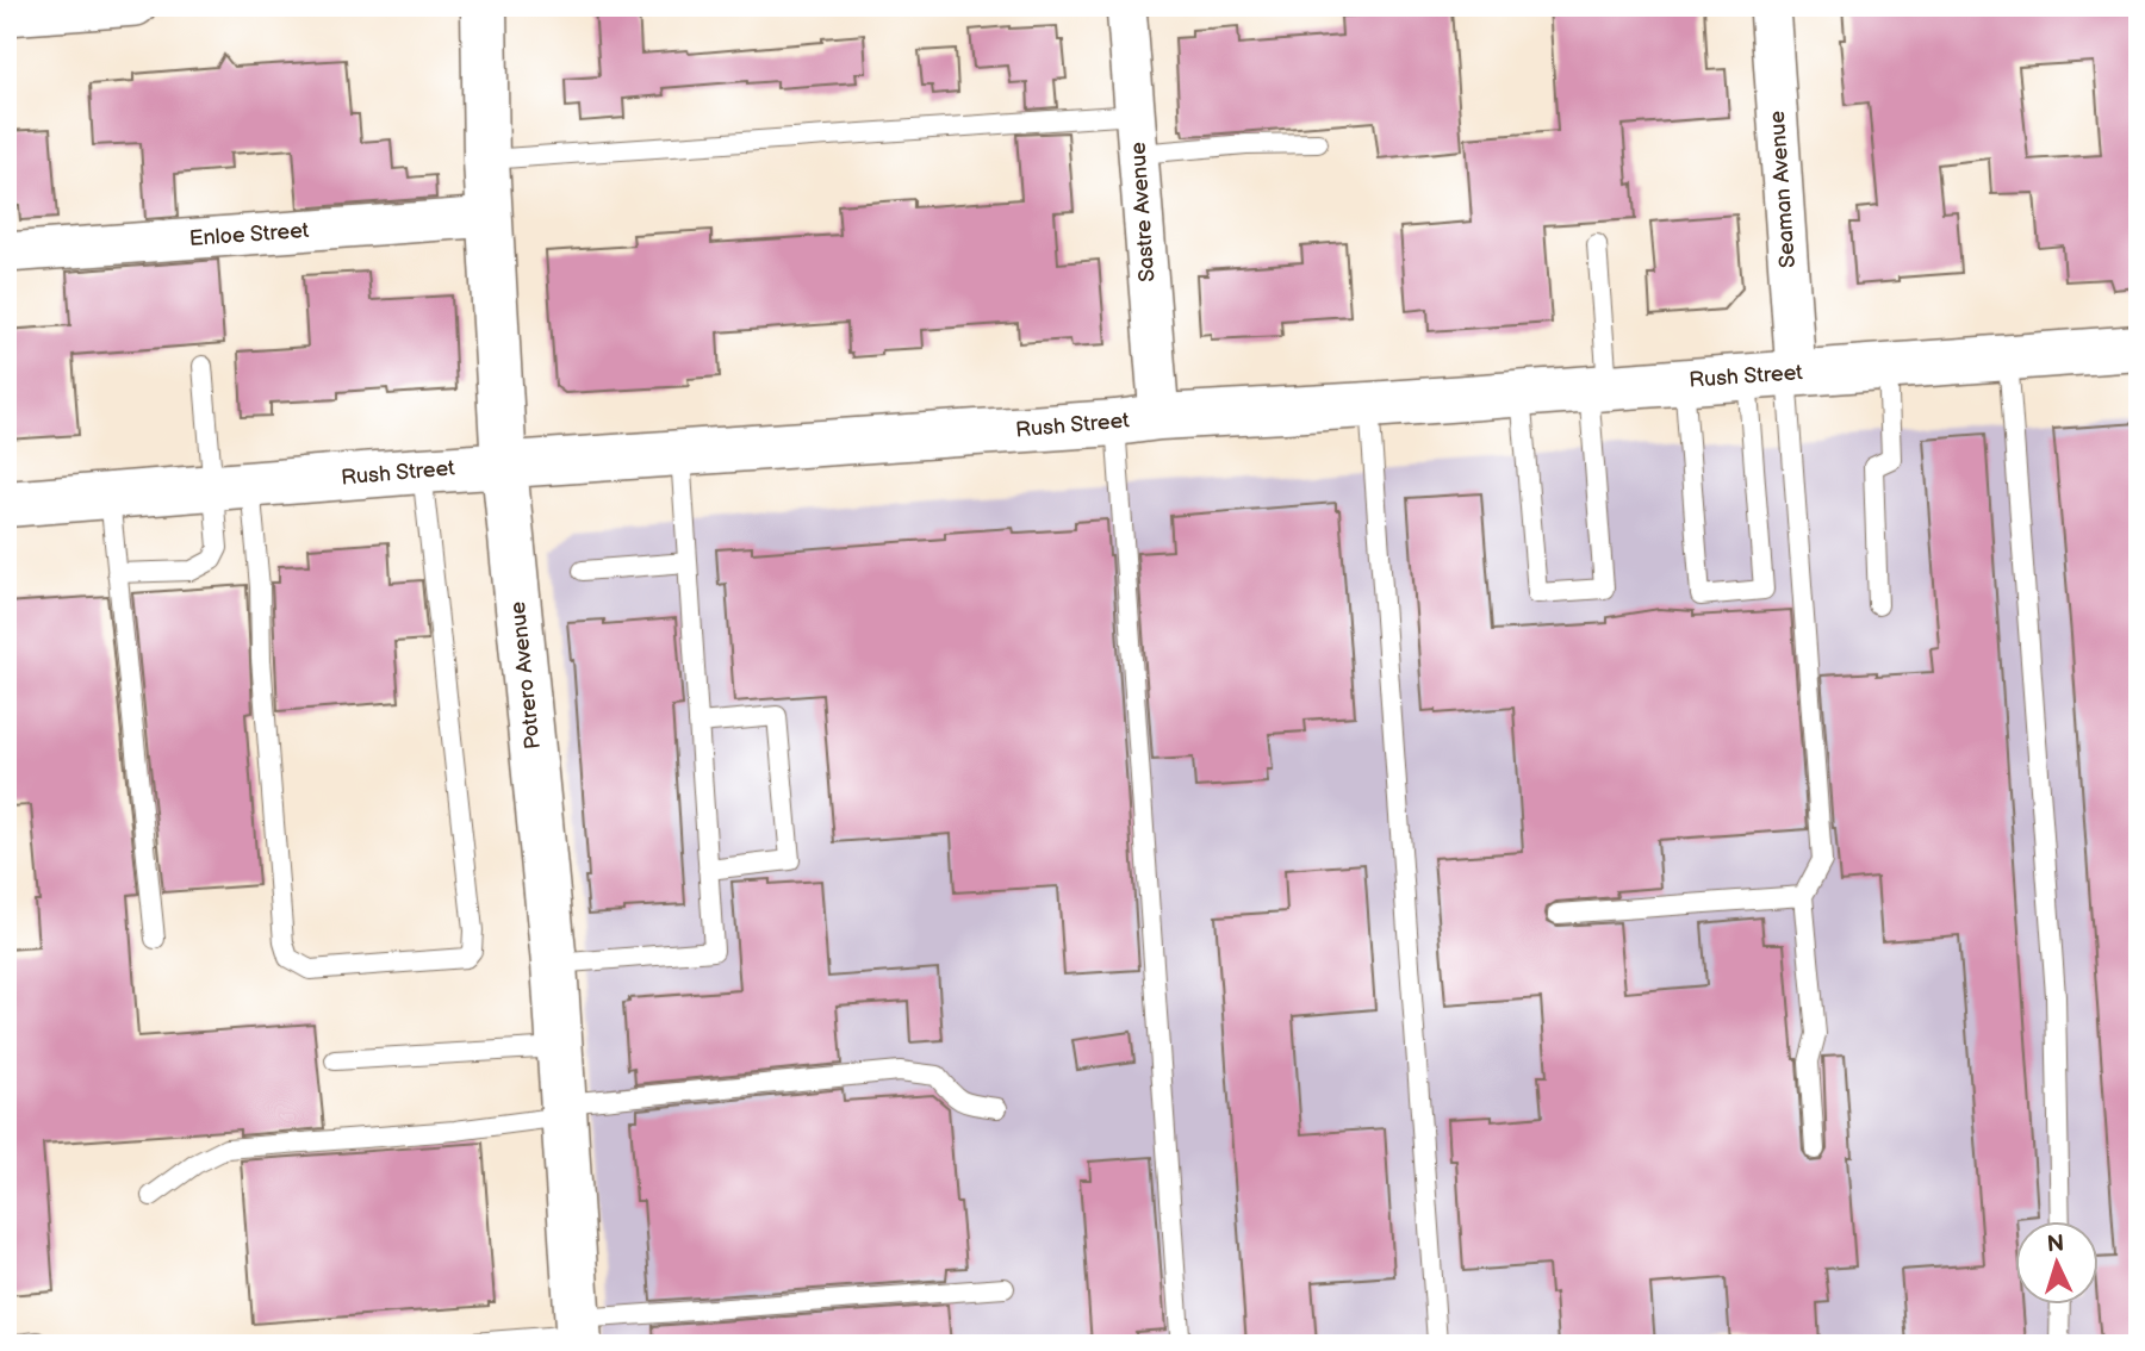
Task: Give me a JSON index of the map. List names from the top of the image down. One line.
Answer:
{"streets":{"street":["Seaman Avenue","Sastre Avenue","Enloe Street","Rush Street","Potrero Avenue"]},"crossings":[["Seaman Avenue","Rush Street"],["Sastre Avenue","Rush Street"],["Enloe Street","Potrero Avenue"],["Rush Street","Potrero Avenue"]],"north":"top"}
